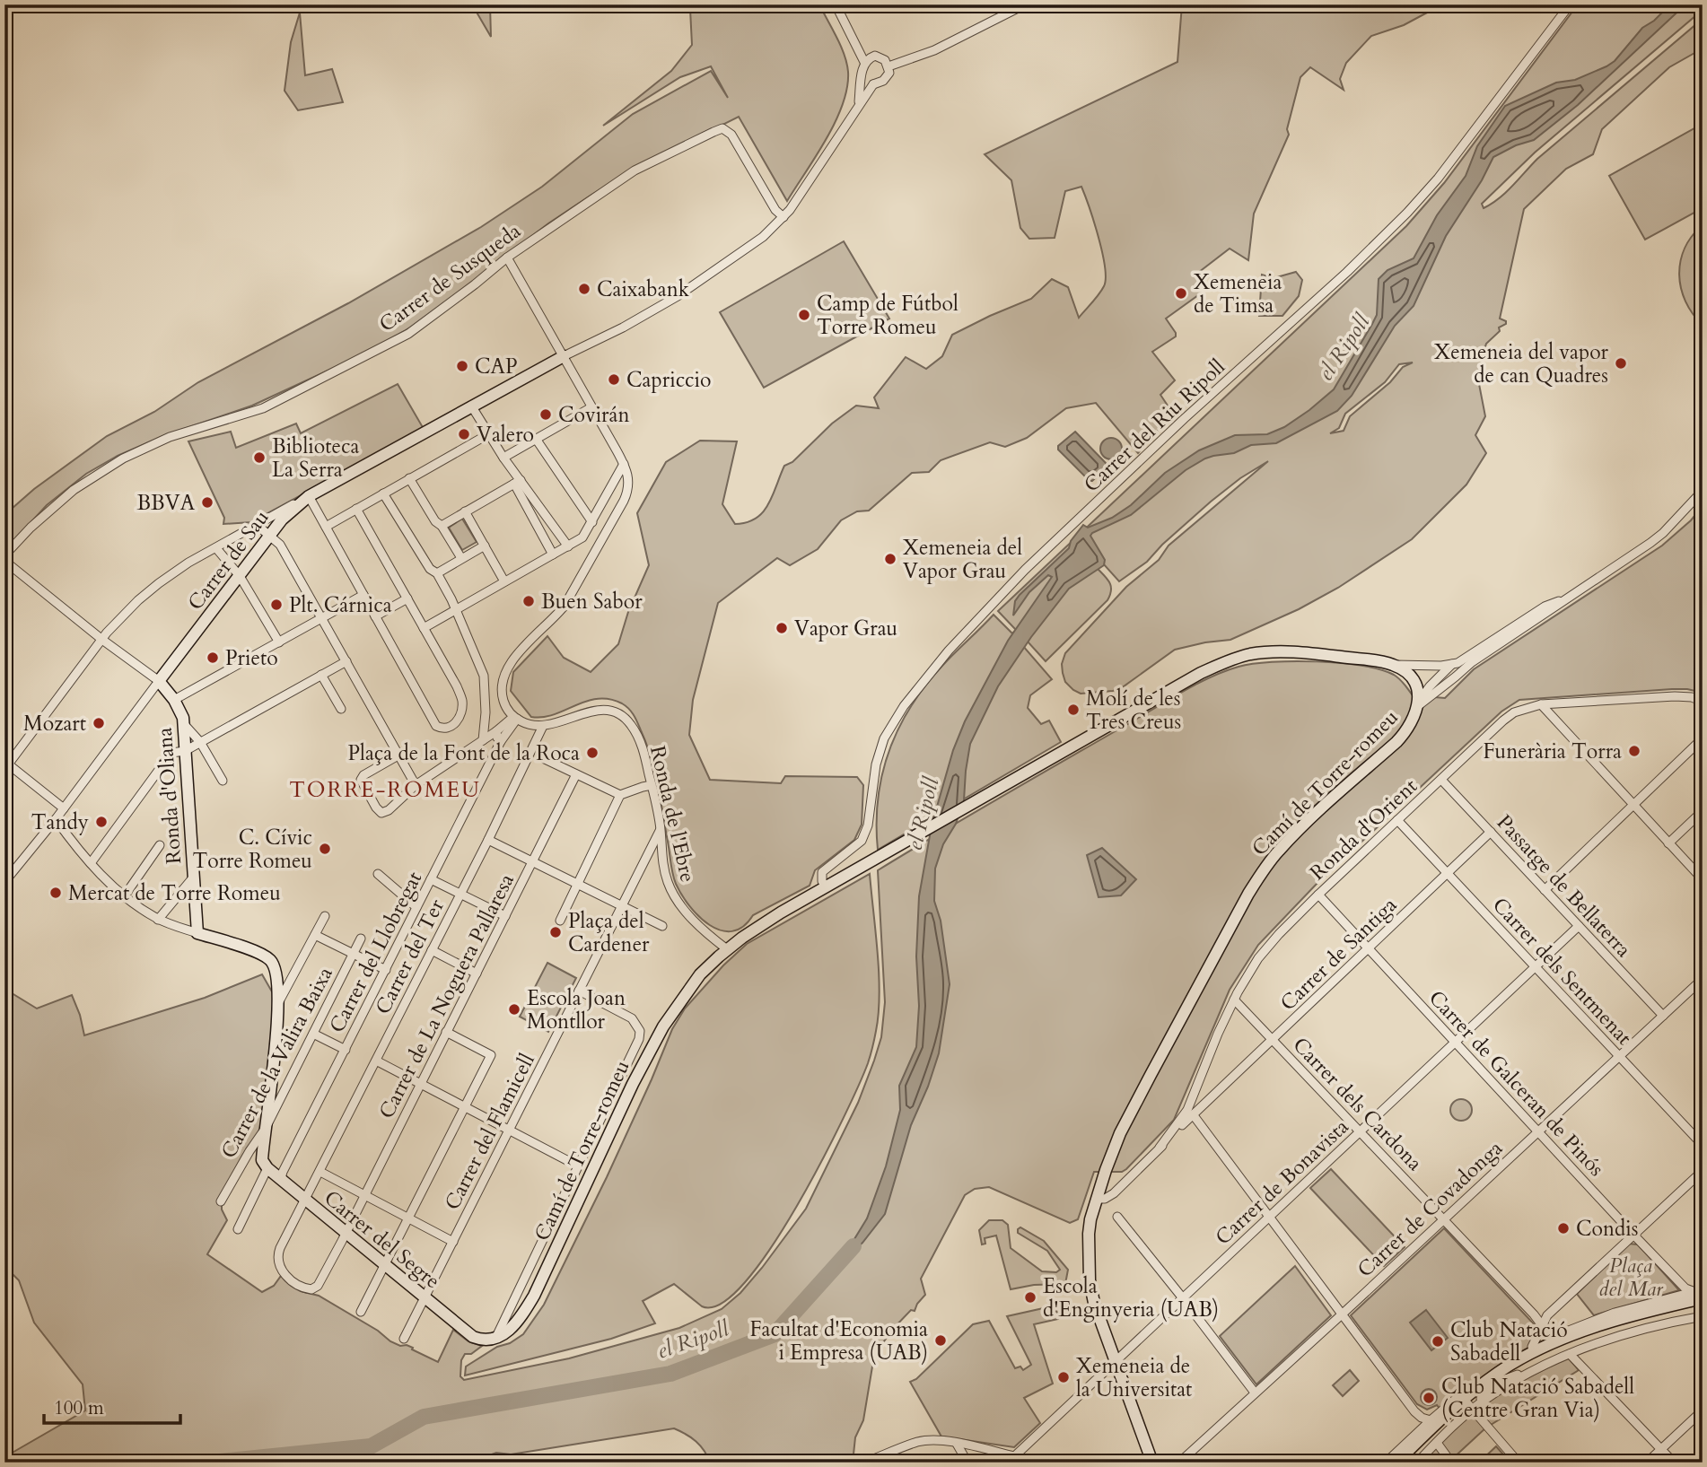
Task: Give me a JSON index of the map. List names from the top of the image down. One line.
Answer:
{"streets":{"street":["Carrer de Susqueda","Carrer del Riu Ripoll","Carrer de Sau","Camí de Torre-romeu","Ronda d'Oliana","Ronda de l'Ebre","Ronda d'Orient","Passatge de Bellaterra","Carrer del Llobregat","Carrer de Santiga","Carrer del Ter","Carrer dels Sentmenat","Carrer de La Noguera Pallaresa","Carrer de la Valira Baixa","Carrer de Galceran de Pinós","Carrer dels Cardona","Carrer del Flamicell","Carrer de Bonavista","Carrer de Covadonga","Carrer del Segre"]},"crossings":[["Carrer del Riu Ripoll","Camí de Torre-romeu"],["Carrer de Sau","Ronda d'Oliana"],["Camí de Torre-romeu","Ronda de l'Ebre"],["Camí de Torre-romeu","Carrer de Santiga"],["Camí de Torre-romeu","Carrer de Bonavista"],["Camí de Torre-romeu","Carrer del Segre"],["Ronda de l'Ebre","Carrer del Ter"],["Ronda de l'Ebre","Carrer del Flamicell"],["Ronda d'Orient","Passatge de Bellaterra"],["Ronda d'Orient","Carrer de Santiga"],["Ronda d'Orient","Carrer dels Sentmenat"],["Ronda d'Orient","Carrer de Galceran de Pinós"],["Ronda d'Orient","Carrer dels Cardona"],["Passatge de Bellaterra","Carrer de Santiga"],["Passatge de Bellaterra","Carrer de Bonavista"],["Passatge de Bellaterra","Carrer de Covadonga"],["Carrer del Llobregat","Carrer del Segre"],["Carrer de Santiga","Carrer dels Sentmenat"],["Carrer de Santiga","Carrer de Galceran de Pinós"],["Carrer de Santiga","Carrer dels Cardona"],["Carrer del Ter","Carrer de La Noguera Pallaresa"],["Carrer del Ter","Carrer del Segre"],["Carrer dels Sentmenat","Carrer de Bonavista"],["Carrer dels Sentmenat","Carrer de Covadonga"],["Carrer de La Noguera Pallaresa","Carrer del Segre"],["Carrer de Galceran de Pinós","Carrer de Bonavista"],["Carrer de Galceran de Pinós","Carrer de Covadonga"],["Carrer dels Cardona","Carrer de Bonavista"],["Carrer dels Cardona","Carrer de Covadonga"],["Carrer del Flamicell","Carrer del Segre"]],"districts":["TORRE-ROMEU"],"water":["el Ripoll"],"parks":["Plaça del Mar"],"places":["Caixabank","Xemeneia de Timsa","Camp de Fútbol Torre Romeu","Xemeneia del vapor de can Quadres","CAP","Capriccio","Covirán","Valero","Biblioteca La Serra","BBVA","Xemeneia del Vapor Grau","Buen Sabor","Plt. Cárnica","Vapor Grau","Prieto","Molí de les Tres Creus","Mozart","Funerària Torra","Plaça de la Font de la Roca","Tandy","C. Cívic Torre Romeu","Mercat de Torre Romeu","Plaça del Cardener","Escola Joan Montllor","Condis","Escola d'Enginyeria (UAB)","Facultat d'Economia i Empresa (UAB)","Club Natació Sabadell","Xemeneia de la Universitat","Club Natació Sabadell (Centre Gran Via)"],"scale_bar":"100 m"}
